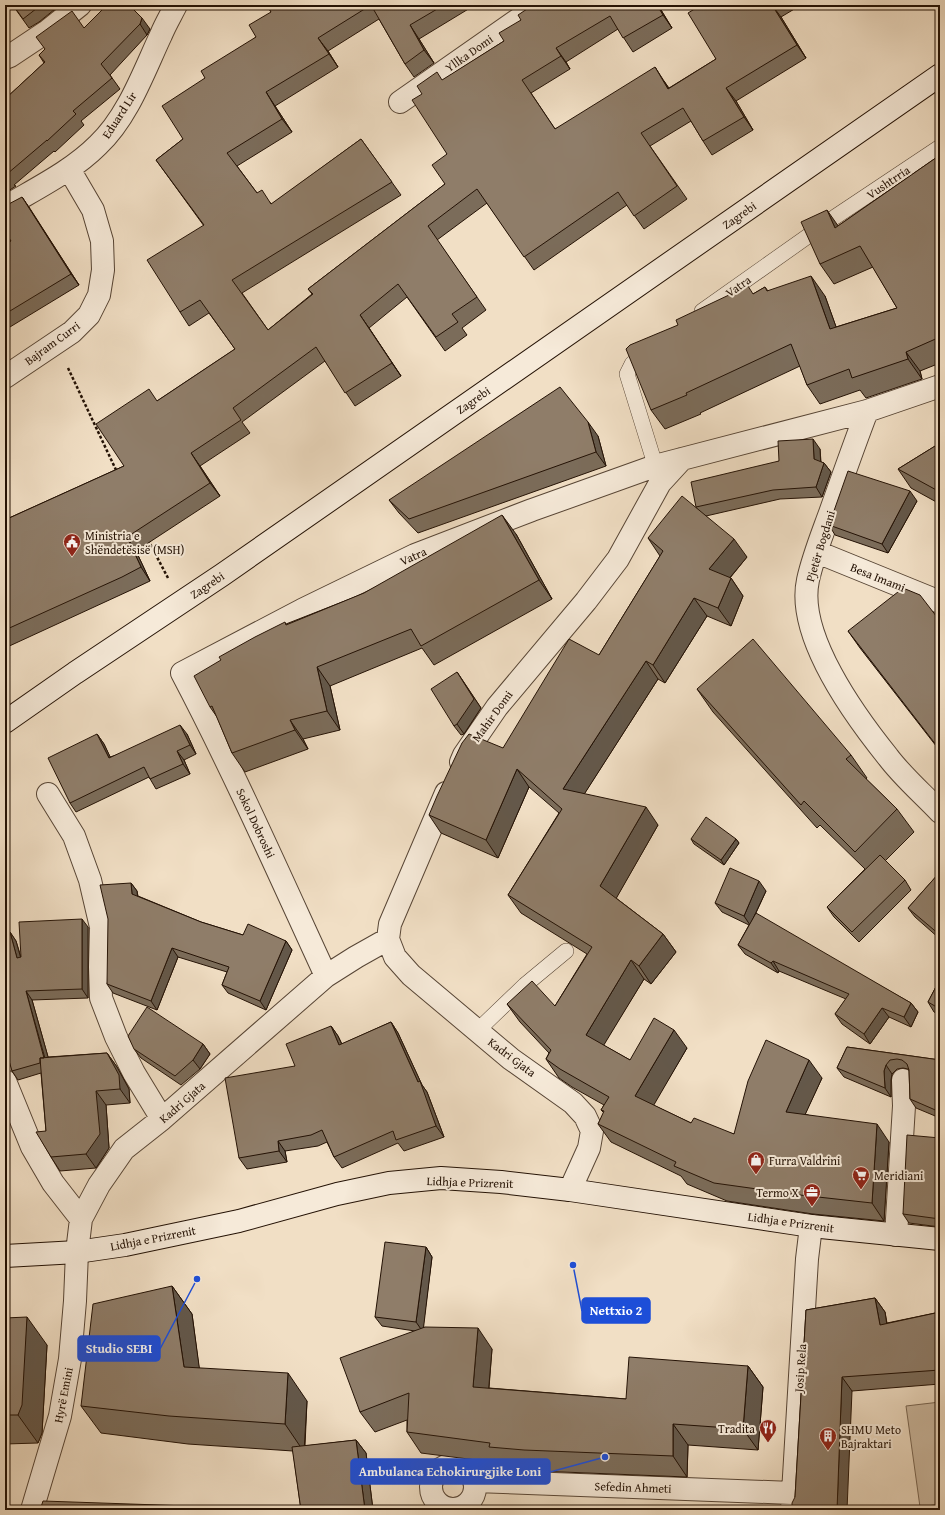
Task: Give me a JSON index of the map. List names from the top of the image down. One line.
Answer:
{"streets":{"street":["Yllka Domi","Eduard Lir","Zagrebi","Vatra","Bajram Curri","Pjetër Bogdani","Besa Imami","Mahir Domi","Sokol Dobroshi","Kadri Gjata","Lidhja e Prizrenit","Josip Rela","Hyrë Emini","Sefedin Ahmeti"],"lane":["Vushtrria"]},"crossings":[["Eduard Lir","Bajram Curri"],["Vushtrria","Vatra"],["Vatra","Mahir Domi"],["Vatra","Sokol Dobroshi"],["Pjetër Bogdani","Besa Imami"],["Pjetër Bogdani","Mahir Domi"],["Mahir Domi","Kadri Gjata"],["Sokol Dobroshi","Kadri Gjata"],["Kadri Gjata","Lidhja e Prizrenit"],["Kadri Gjata","Hyrë Emini"],["Lidhja e Prizrenit","Josip Rela"],["Lidhja e Prizrenit","Hyrë Emini"],["Josip Rela","Sefedin Ahmeti"]],"places":{"public building":["Ministria e Shëndetësisë (MSH)"],"shop":["Furra Valdrini"],"supermarket":["Meridiani"],"office":["Termo X"],"other":["Nettxio 2","Studio SEBI","Ambulanca Echokirurgjike Loni"],"restaurant":["Tradita"],"building":["SHMU Meto Bajraktari"]}}
